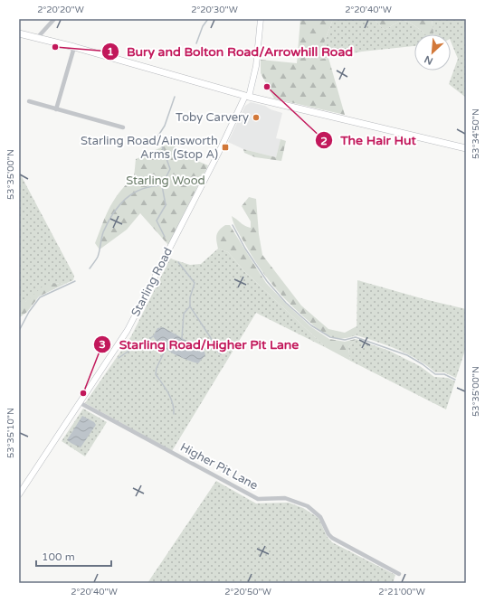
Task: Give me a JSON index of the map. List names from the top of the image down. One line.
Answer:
{"streets":{"main road":["Starling Road"],"street":["Higher Pit Lane"]},"crossings":[["Starling Road","Higher Pit Lane"]],"parks":["Starling Wood"],"places":{"other":["Bury and Bolton Road/Arrowhill Road","The Hair Hut","Toby Carvery","Starling Road/Higher Pit Lane"],"transit":["Starling Road/Ainsworth Arms (Stop A)"]},"scale_bar":"100 m","north":"bottom left","coordinates":["2°20'20\"W","2°20'30\"W","2°20'40\"W","53°34'50\"N","53°35'00\"N","53°35'10\"N","2°20'50\"W","2°21'00\"W"]}
